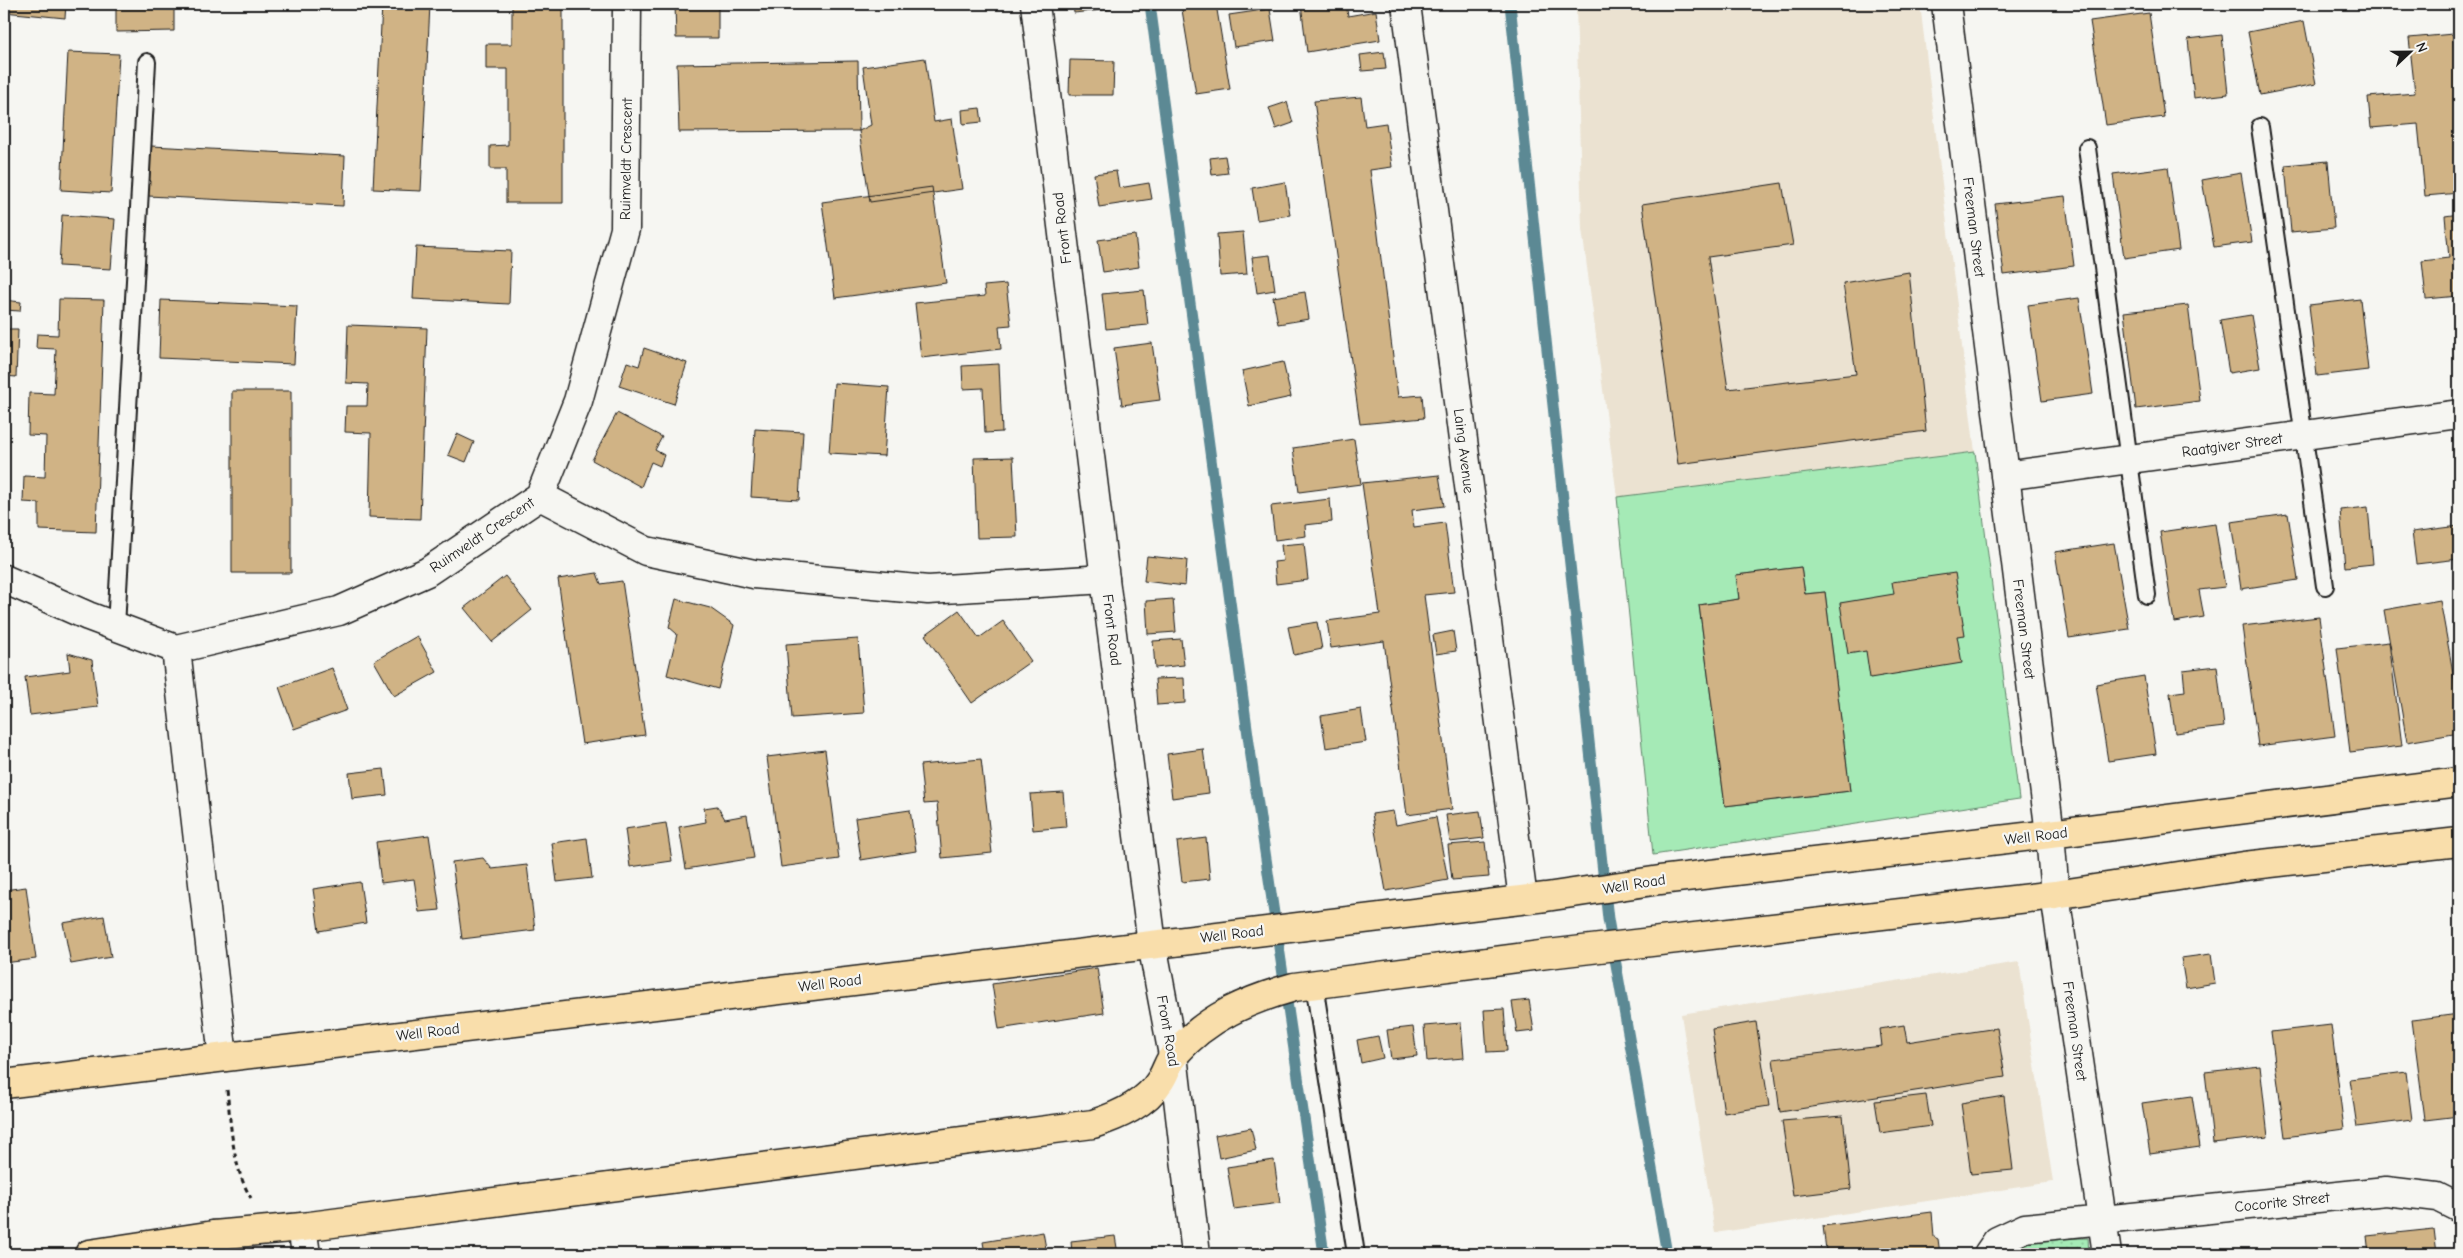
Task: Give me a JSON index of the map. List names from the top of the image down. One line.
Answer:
{"streets":{"main road":["Well Road"],"street":["Ruimveldt Crescent","Freeman Street","Front Road","Raatgiver Street","Laing Avenue","Cocorite Street"]},"crossings":[["Freeman Street","Raatgiver Street"],["Freeman Street","Well Road"],["Freeman Street","Cocorite Street"],["Front Road","Well Road"],["Laing Avenue","Well Road"]],"north":"right"}
